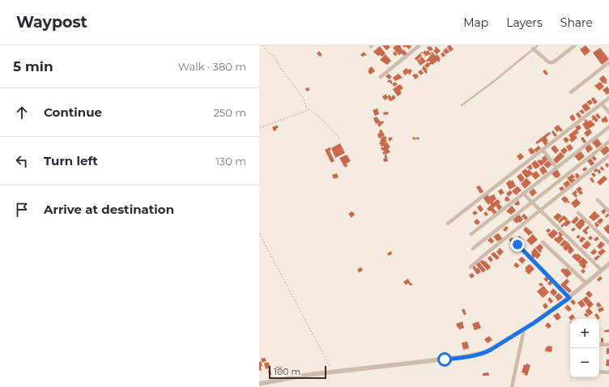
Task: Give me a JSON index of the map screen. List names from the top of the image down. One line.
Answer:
{"scale_bar":"100 m","page":{"header":"Waypost","nav":["Map","Layers","Share"],"heading":["5 min","Walk · 380 m"],"list":[["Continue","250 m"],["Turn left","130 m"],"Arrive at destination"],"map_buttons":["+","−"],"scale":"100 m"}}
